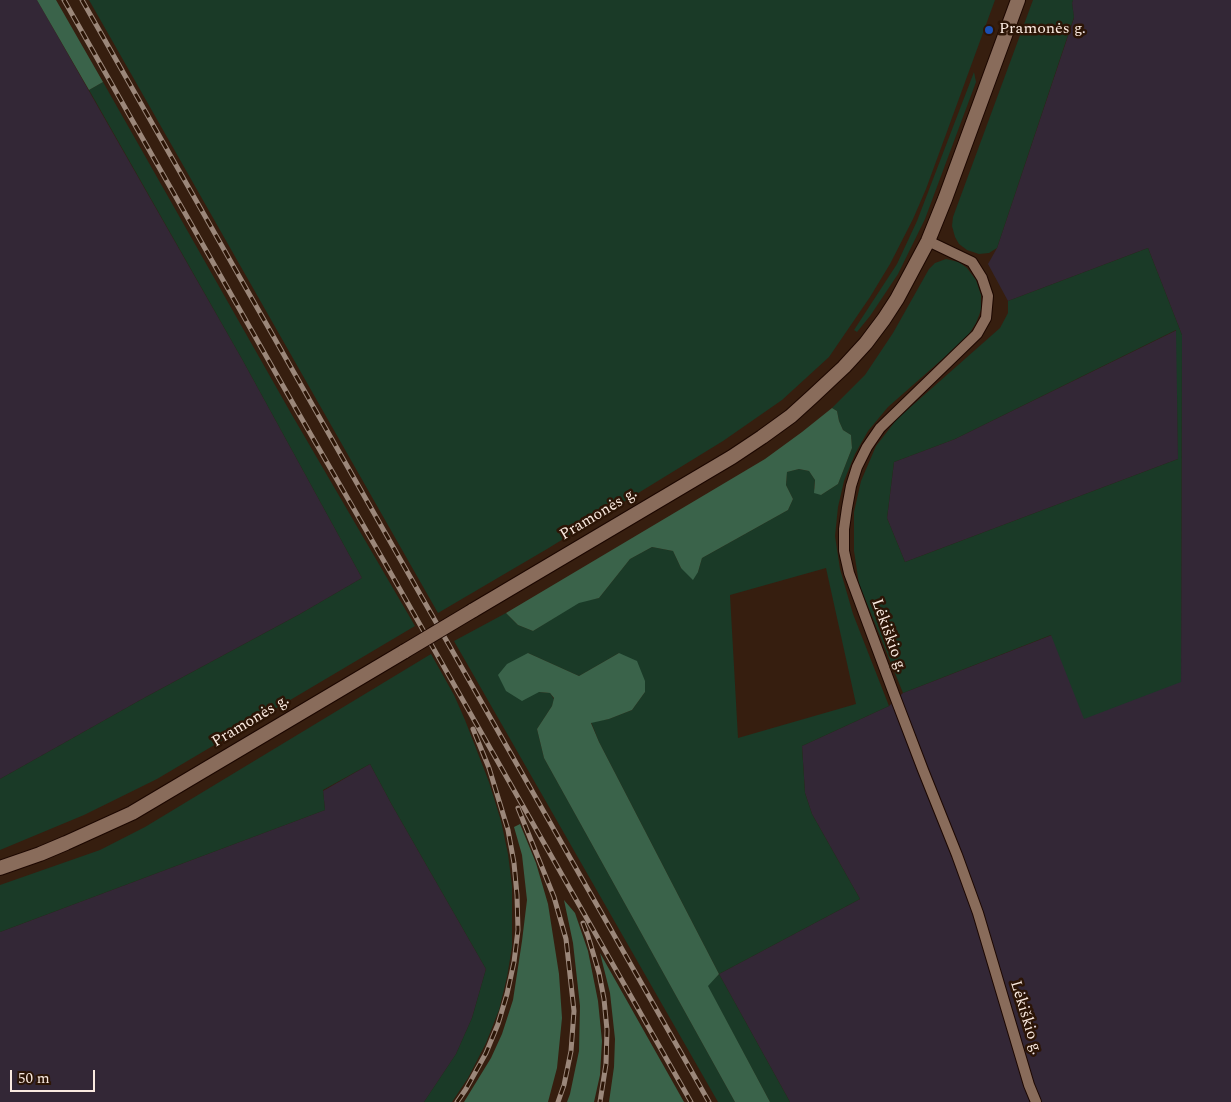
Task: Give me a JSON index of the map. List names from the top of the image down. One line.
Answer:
{"streets":{"main road":["Pramonės g."],"street":["Lėkiškio g."]},"crossings":[["Pramonės g.","Lėkiškio g."]],"places":["Pramonės g."],"scale_bar":"50 m"}
